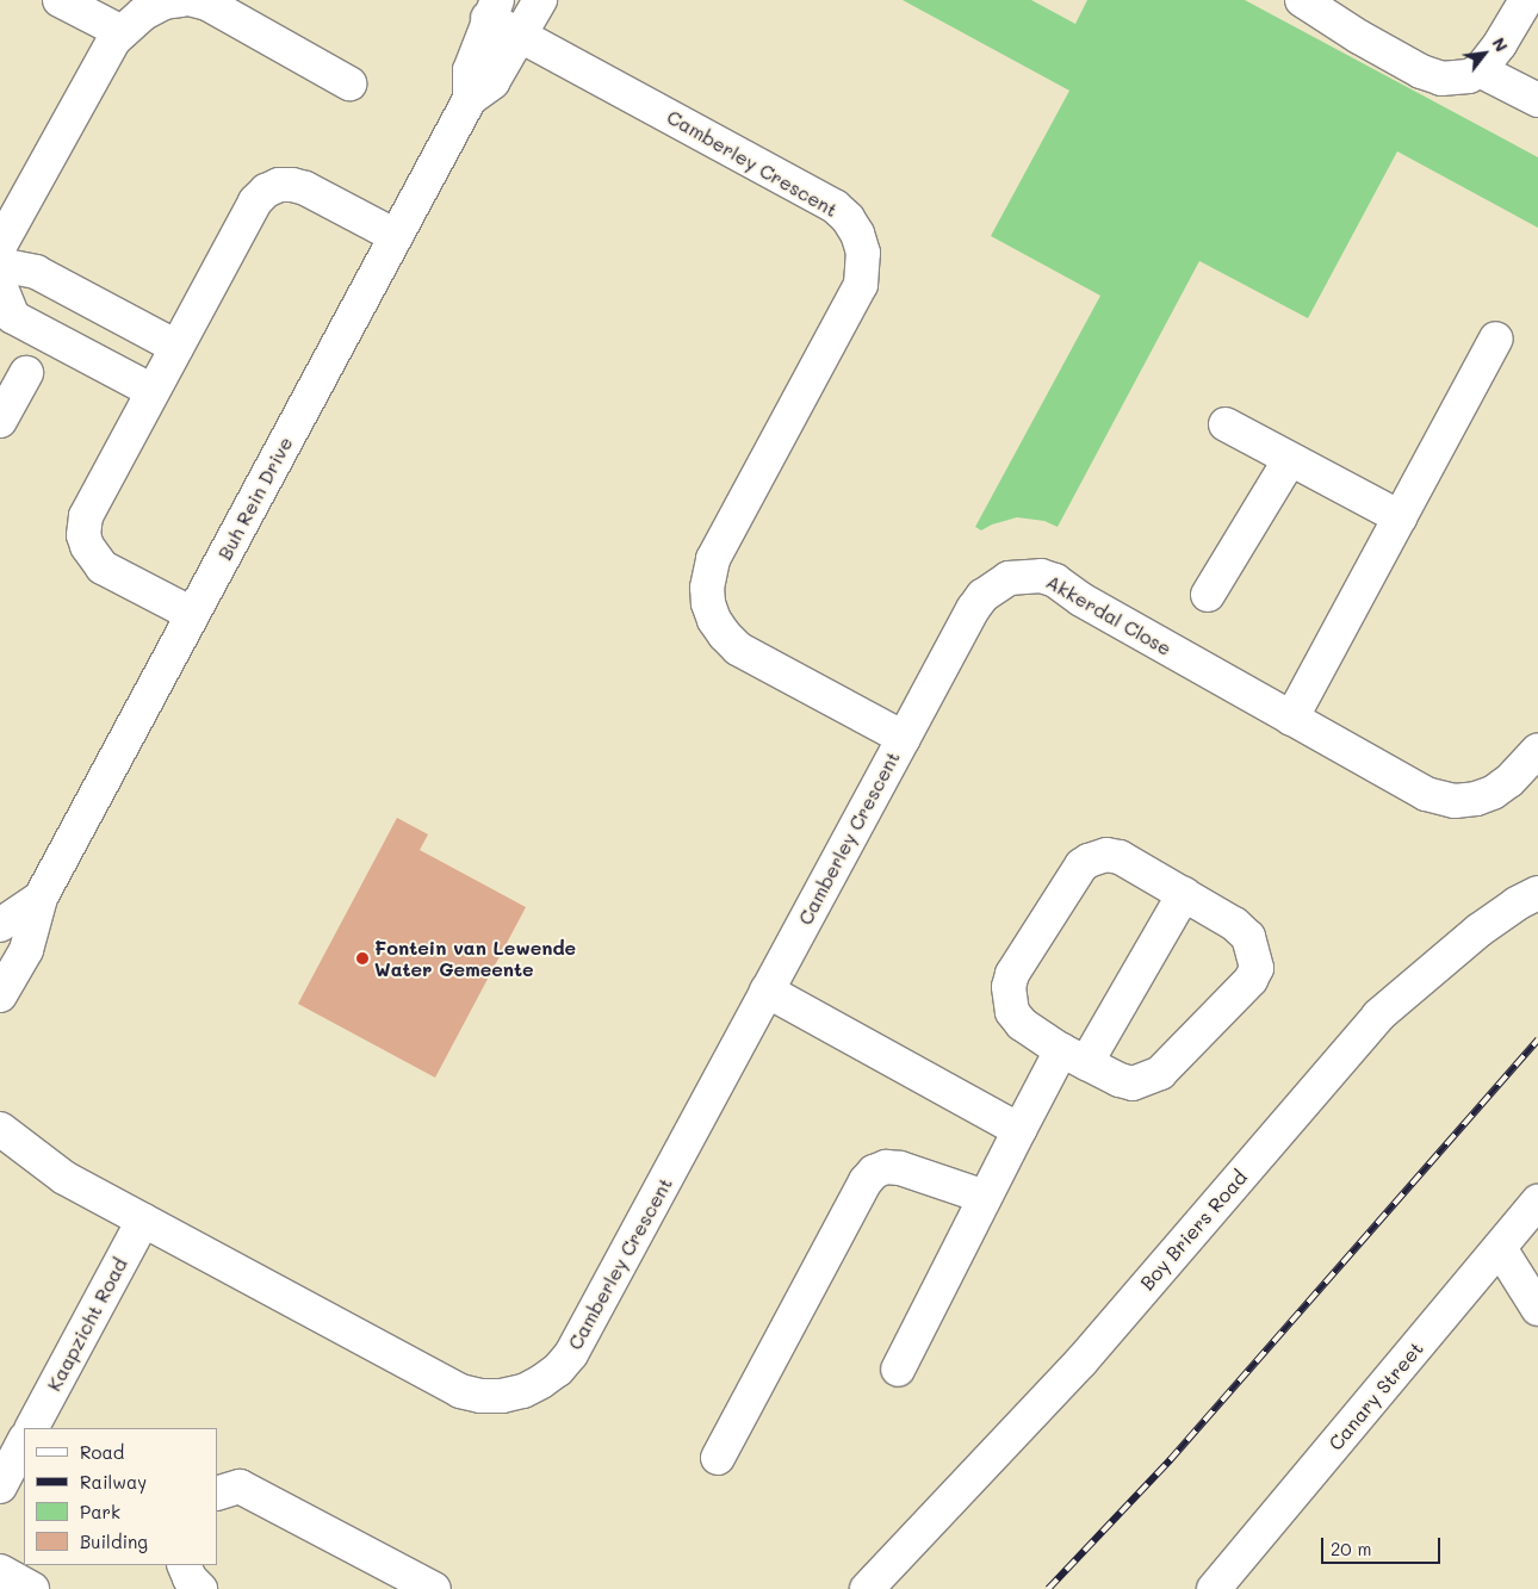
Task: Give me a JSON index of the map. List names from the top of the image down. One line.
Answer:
{"streets":{"street":["Camberley Crescent","Buh Rein Drive","Akkerdal Close","Boy Briers Road","Kaapzicht Road","Canary Street"]},"crossings":[["Camberley Crescent","Buh Rein Drive"],["Camberley Crescent","Akkerdal Close"],["Camberley Crescent","Kaapzicht Road"]],"places":["Fontein van Lewende Water Gemeente"],"legend":["Road","Railway","Park","Building"],"scale_bar":"20 m","north":"top right"}
